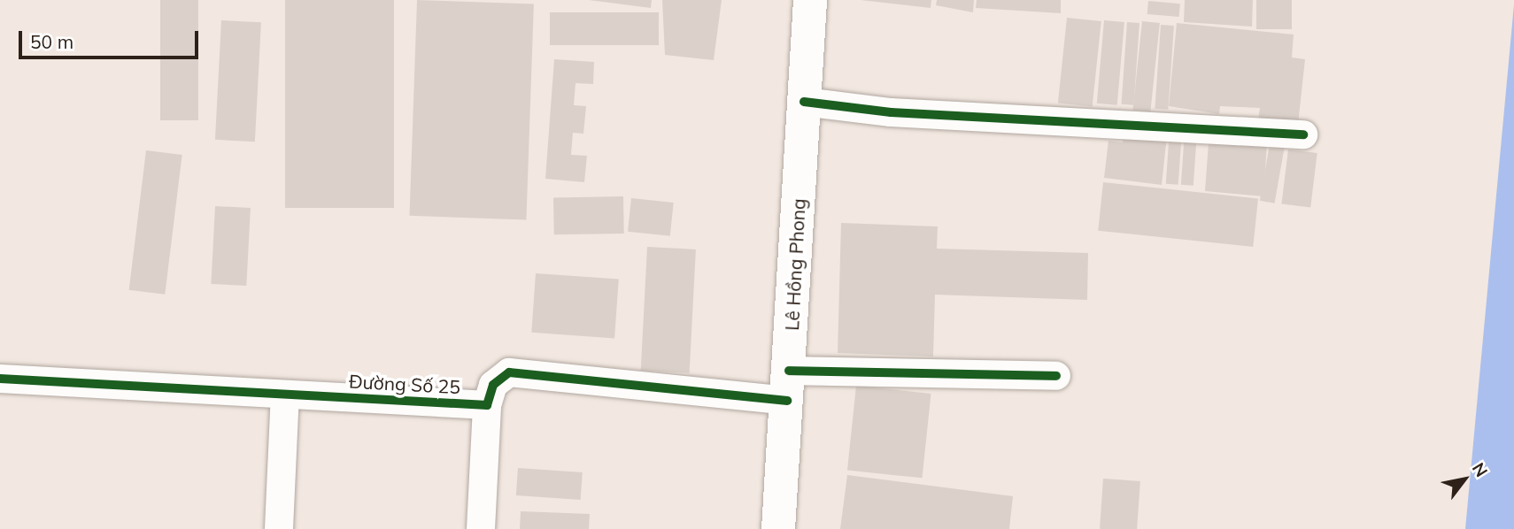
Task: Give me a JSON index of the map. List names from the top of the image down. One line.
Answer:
{"streets":{"highway":["Lê Hồng Phong"],"street":["Đường Số 25"]},"crossings":[["Lê Hồng Phong","Đường Số 25"]],"scale_bar":"50 m","north":"top right"}
